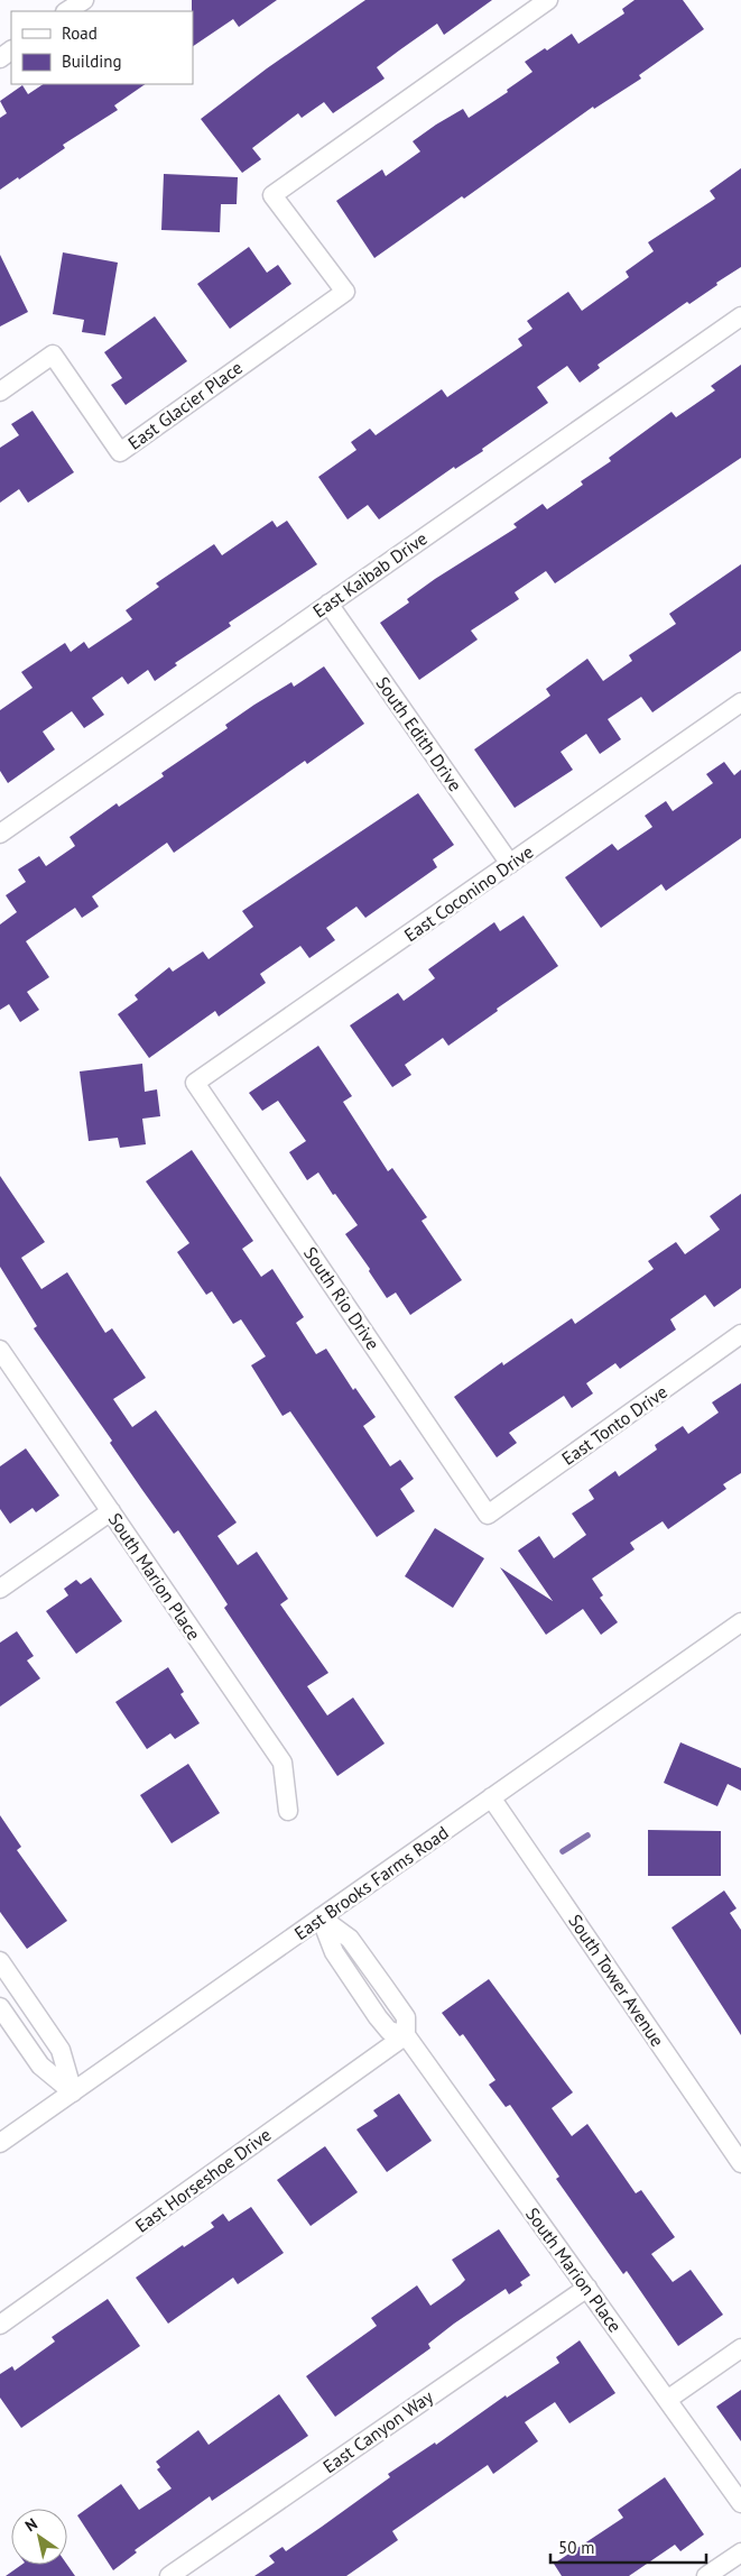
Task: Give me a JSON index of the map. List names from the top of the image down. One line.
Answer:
{"streets":{"street":["East Glacier Place","East Kaibab Drive","South Edith Drive","East Coconino Drive","South Rio Drive","East Tonto Drive","South Marion Place","East Brooks Farms Road","South Tower Avenue","East Horseshoe Drive","East Canyon Way"]},"crossings":[["East Kaibab Drive","South Edith Drive"],["South Edith Drive","East Coconino Drive"],["East Coconino Drive","South Rio Drive"],["South Rio Drive","East Tonto Drive"],["South Marion Place","East Brooks Farms Road"],["South Marion Place","East Horseshoe Drive"],["South Marion Place","East Canyon Way"],["East Brooks Farms Road","South Tower Avenue"]],"legend":["Road","Building"],"scale_bar":"50 m","north":"top left"}
